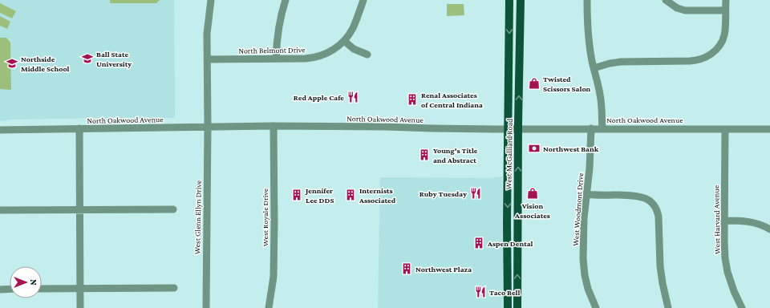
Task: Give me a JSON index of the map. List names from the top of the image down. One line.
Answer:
{"streets":{"main road":["West McGalliard Road"],"street":["North Belmont Drive","North Oakwood Avenue","West Woodmont Drive","West Glenn Ellyn Drive","West Royale Drive","West Harvard Avenue"]},"crossings":[["North Belmont Drive","West Glenn Ellyn Drive"],["North Oakwood Avenue","West McGalliard Road"],["North Oakwood Avenue","West Woodmont Drive"],["North Oakwood Avenue","West Glenn Ellyn Drive"],["North Oakwood Avenue","West Royale Drive"],["North Oakwood Avenue","West Harvard Avenue"]],"places":{"school or university":["Ball State University","Northside Middle School"],"shop":["Twisted Scissors Salon","Vision Associates"],"restaurant":["Red Apple Cafe","Ruby Tuesday","Taco Bell"],"building":["Renal Associates of Central Indiana","Young's Title and Abstract","Jennifer Lee DDS","Internists Associated","Aspen Dental","Northwest Plaza"],"bank":["Northwest Bank"]},"north":"right"}
